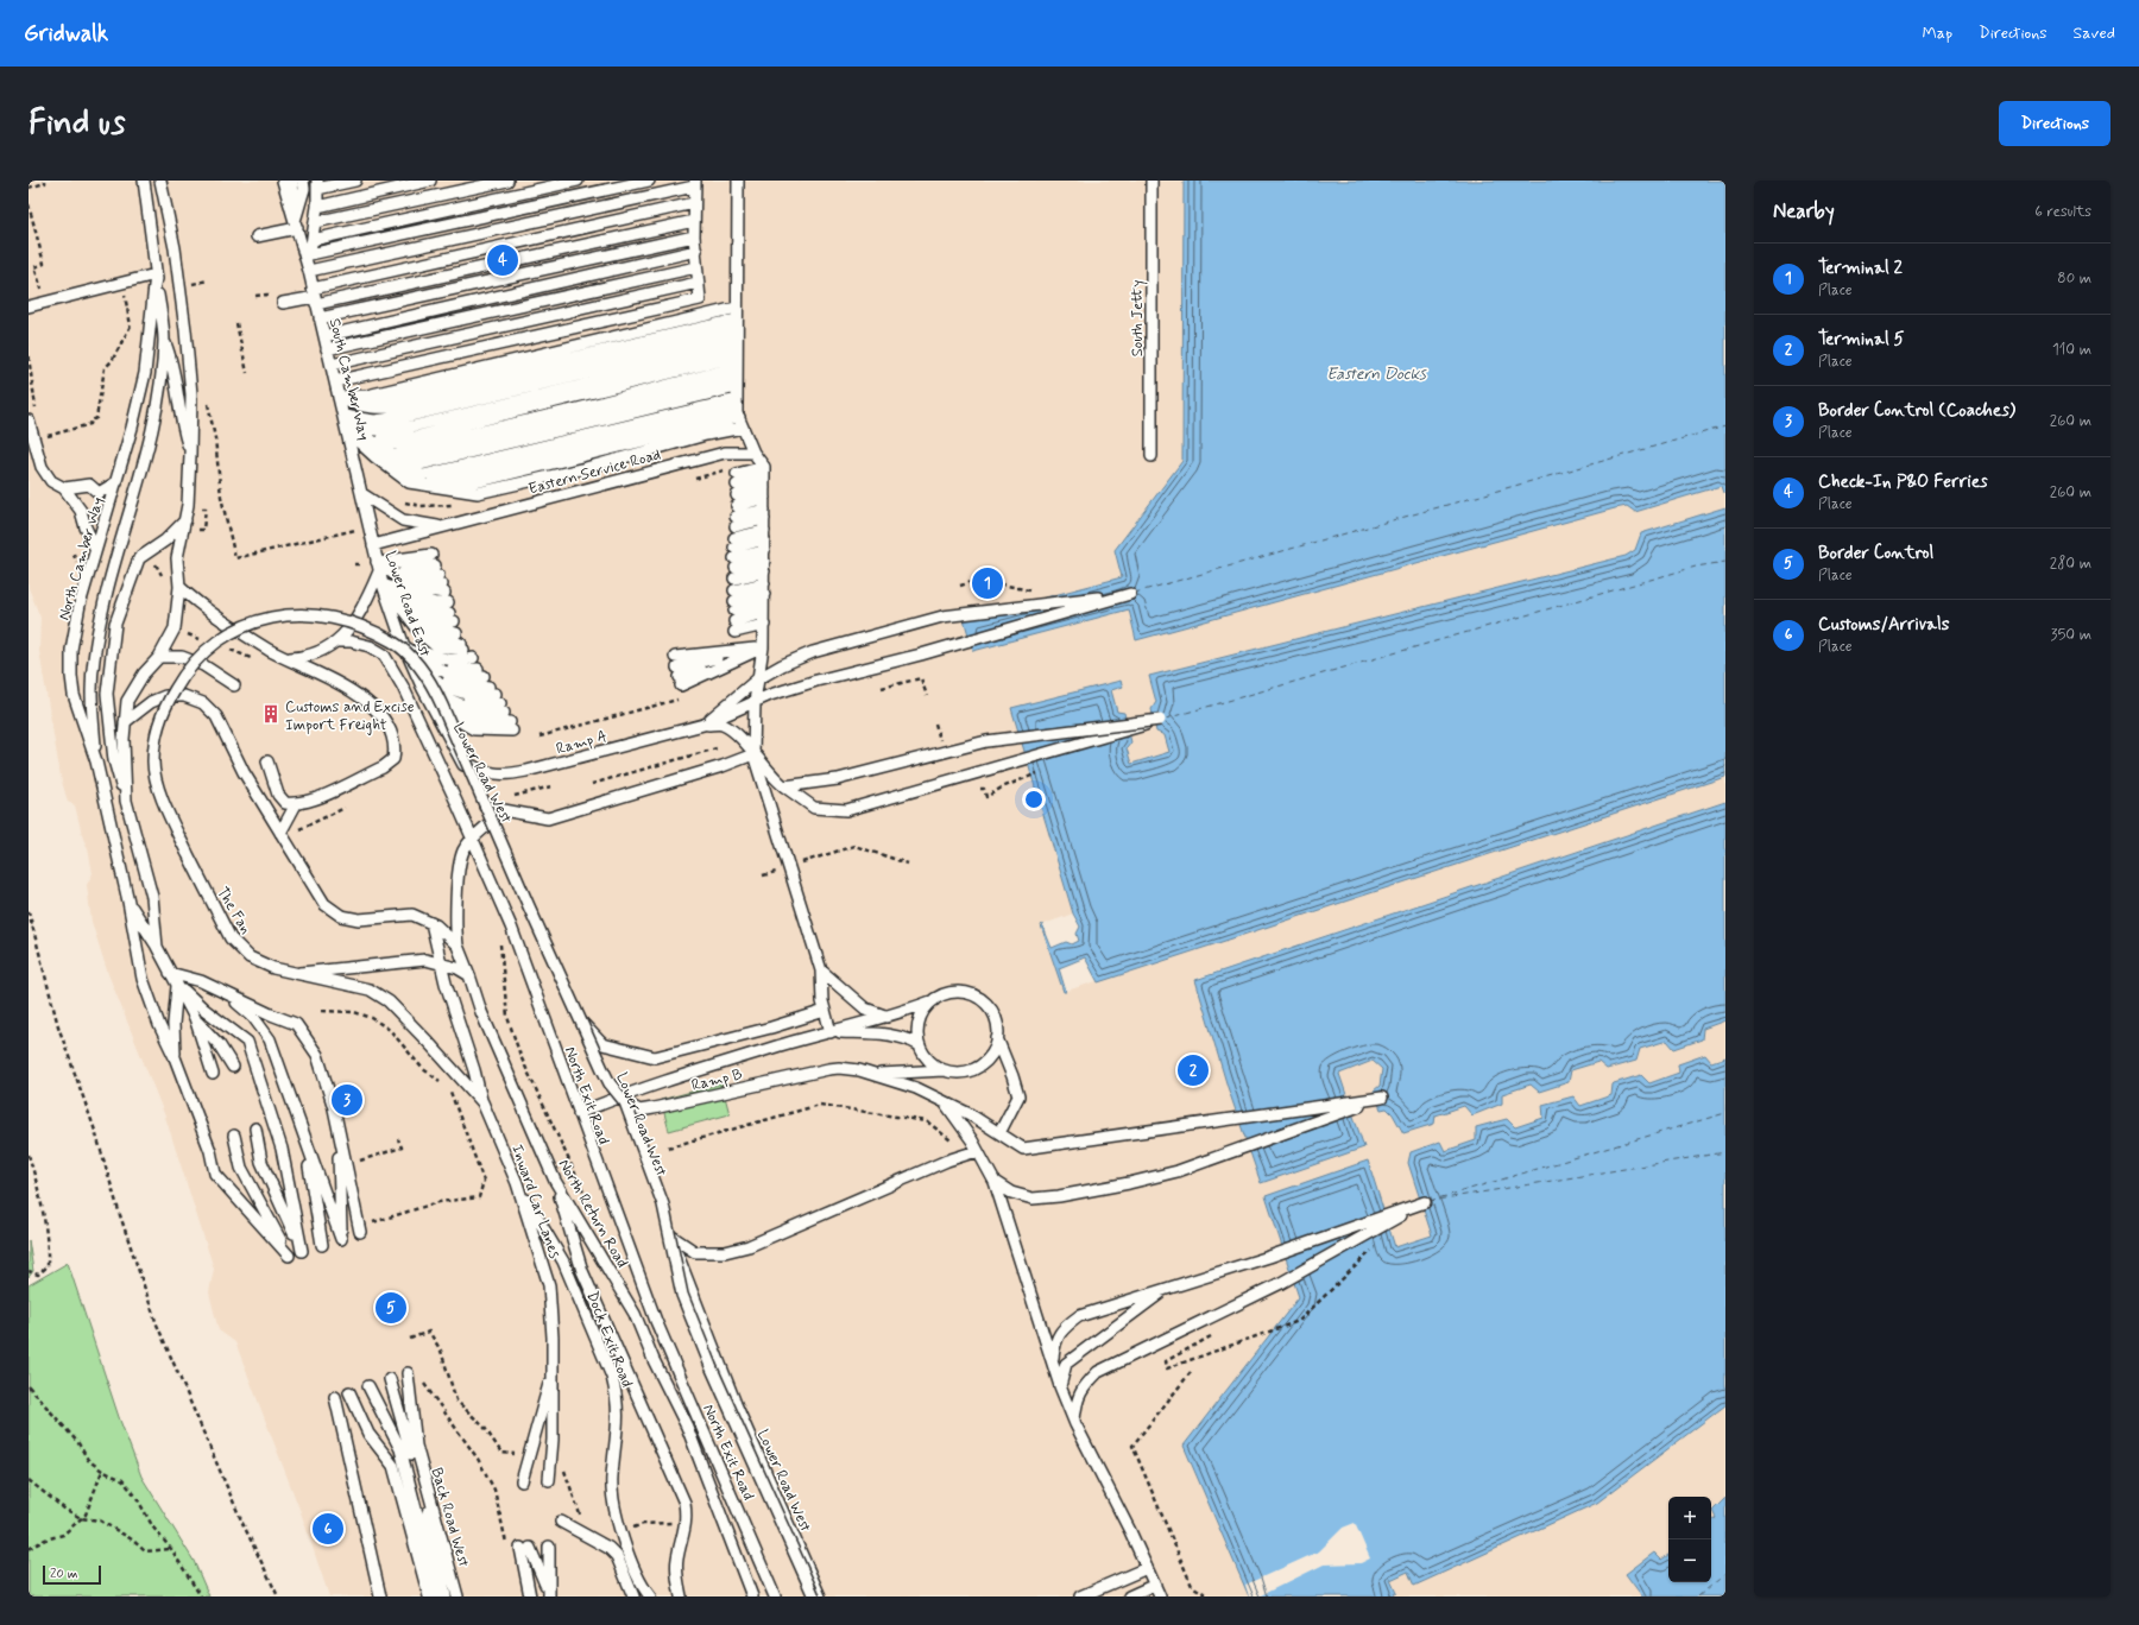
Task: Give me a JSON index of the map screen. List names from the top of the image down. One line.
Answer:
{"streets":{"lane":["South Jetty","South Camber Way","Eastern Service Road","North Camber Way","Lower Road East","Ramp A","Lower Road West","The Fan","Ramp B","North Exit Road","Inward Car Lanes","North Return Road","Dock Exit Road","Back Road West"]},"crossings":[["South Camber Way","Eastern Service Road"],["South Camber Way","Lower Road East"],["Eastern Service Road","Lower Road East"],["Lower Road East","Lower Road West"],["Ramp A","The Fan"],["Lower Road West","The Fan"],["Lower Road West","Ramp B"],["The Fan","Ramp B"],["The Fan","Inward Car Lanes"],["Inward Car Lanes","Dock Exit Road"]],"water":["Eastern Docks"],"places":{"building":["Customs and Excise Import Freight"]},"scale_bar":"20 m","page":{"header":"Gridwalk","nav":["Map","Directions","Saved"],"buttons":"Directions","title":"Find us","heading":["Nearby","6 results"],"pins":["4","1","2","3","5","6"],"list":[{"mark":"1","name":"Terminal 2","note":"Place","value":"80 m"},{"mark":"2","name":"Terminal 5","note":"Place","value":"110 m"},{"mark":"3","name":"Border Control (Coaches)","note":"Place","value":"260 m"},{"mark":"4","name":"Check-In P&O Ferries","note":"Place","value":"260 m"},{"mark":"5","name":"Border Control","note":"Place","value":"280 m"},{"mark":"6","name":"Customs/Arrivals","note":"Place","value":"350 m"}],"map_buttons":["+","−"],"scale":"20 m"}}
